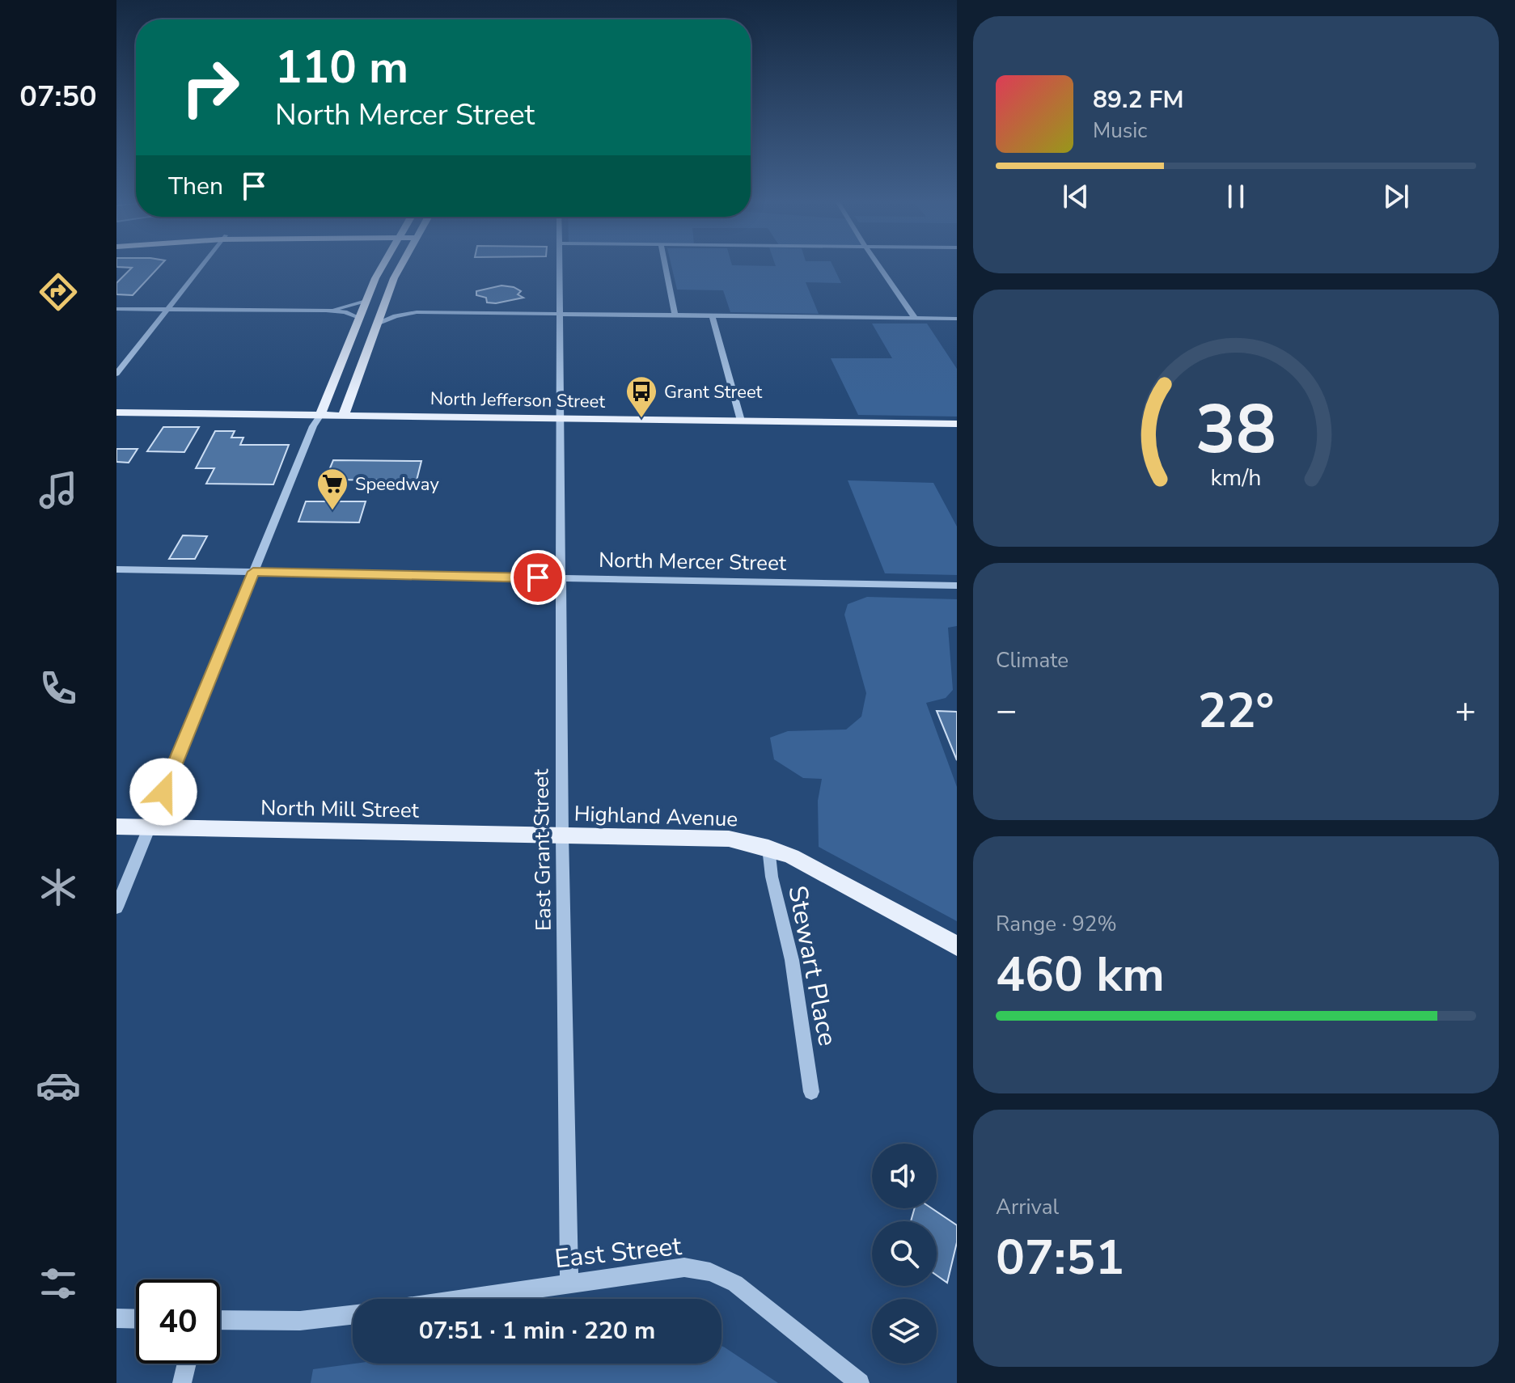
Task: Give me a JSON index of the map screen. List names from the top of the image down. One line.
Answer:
{"streets":{"main road":["North Jefferson Street","North Mill Street","Highland Avenue"],"street":["North Mercer Street","East Grant Street","Stewart Place","East Street"]},"crossings":[["North Jefferson Street","East Grant Street"],["North Mercer Street","East Grant Street"],["North Mill Street","Highland Avenue"],["North Mill Street","East Grant Street"],["Highland Avenue","East Grant Street"],["Highland Avenue","Stewart Place"],["East Grant Street","East Street"]],"places":{"bus stop":["Grant Street"],"supermarket":["Speedway"]},"page":{"tabs":"07:50","turn":["110 m","North Mercer Street"],"song":["89.2 FM","Music"],"then":"Then","tile":["Climate",["Range · 92%","460 km"],["Arrival","07:51"]],"heat":["−","22°","+"],"limit":"40","trip":"07:51 · 1 min · 220 m","gauge":["38","km/h"]}}
